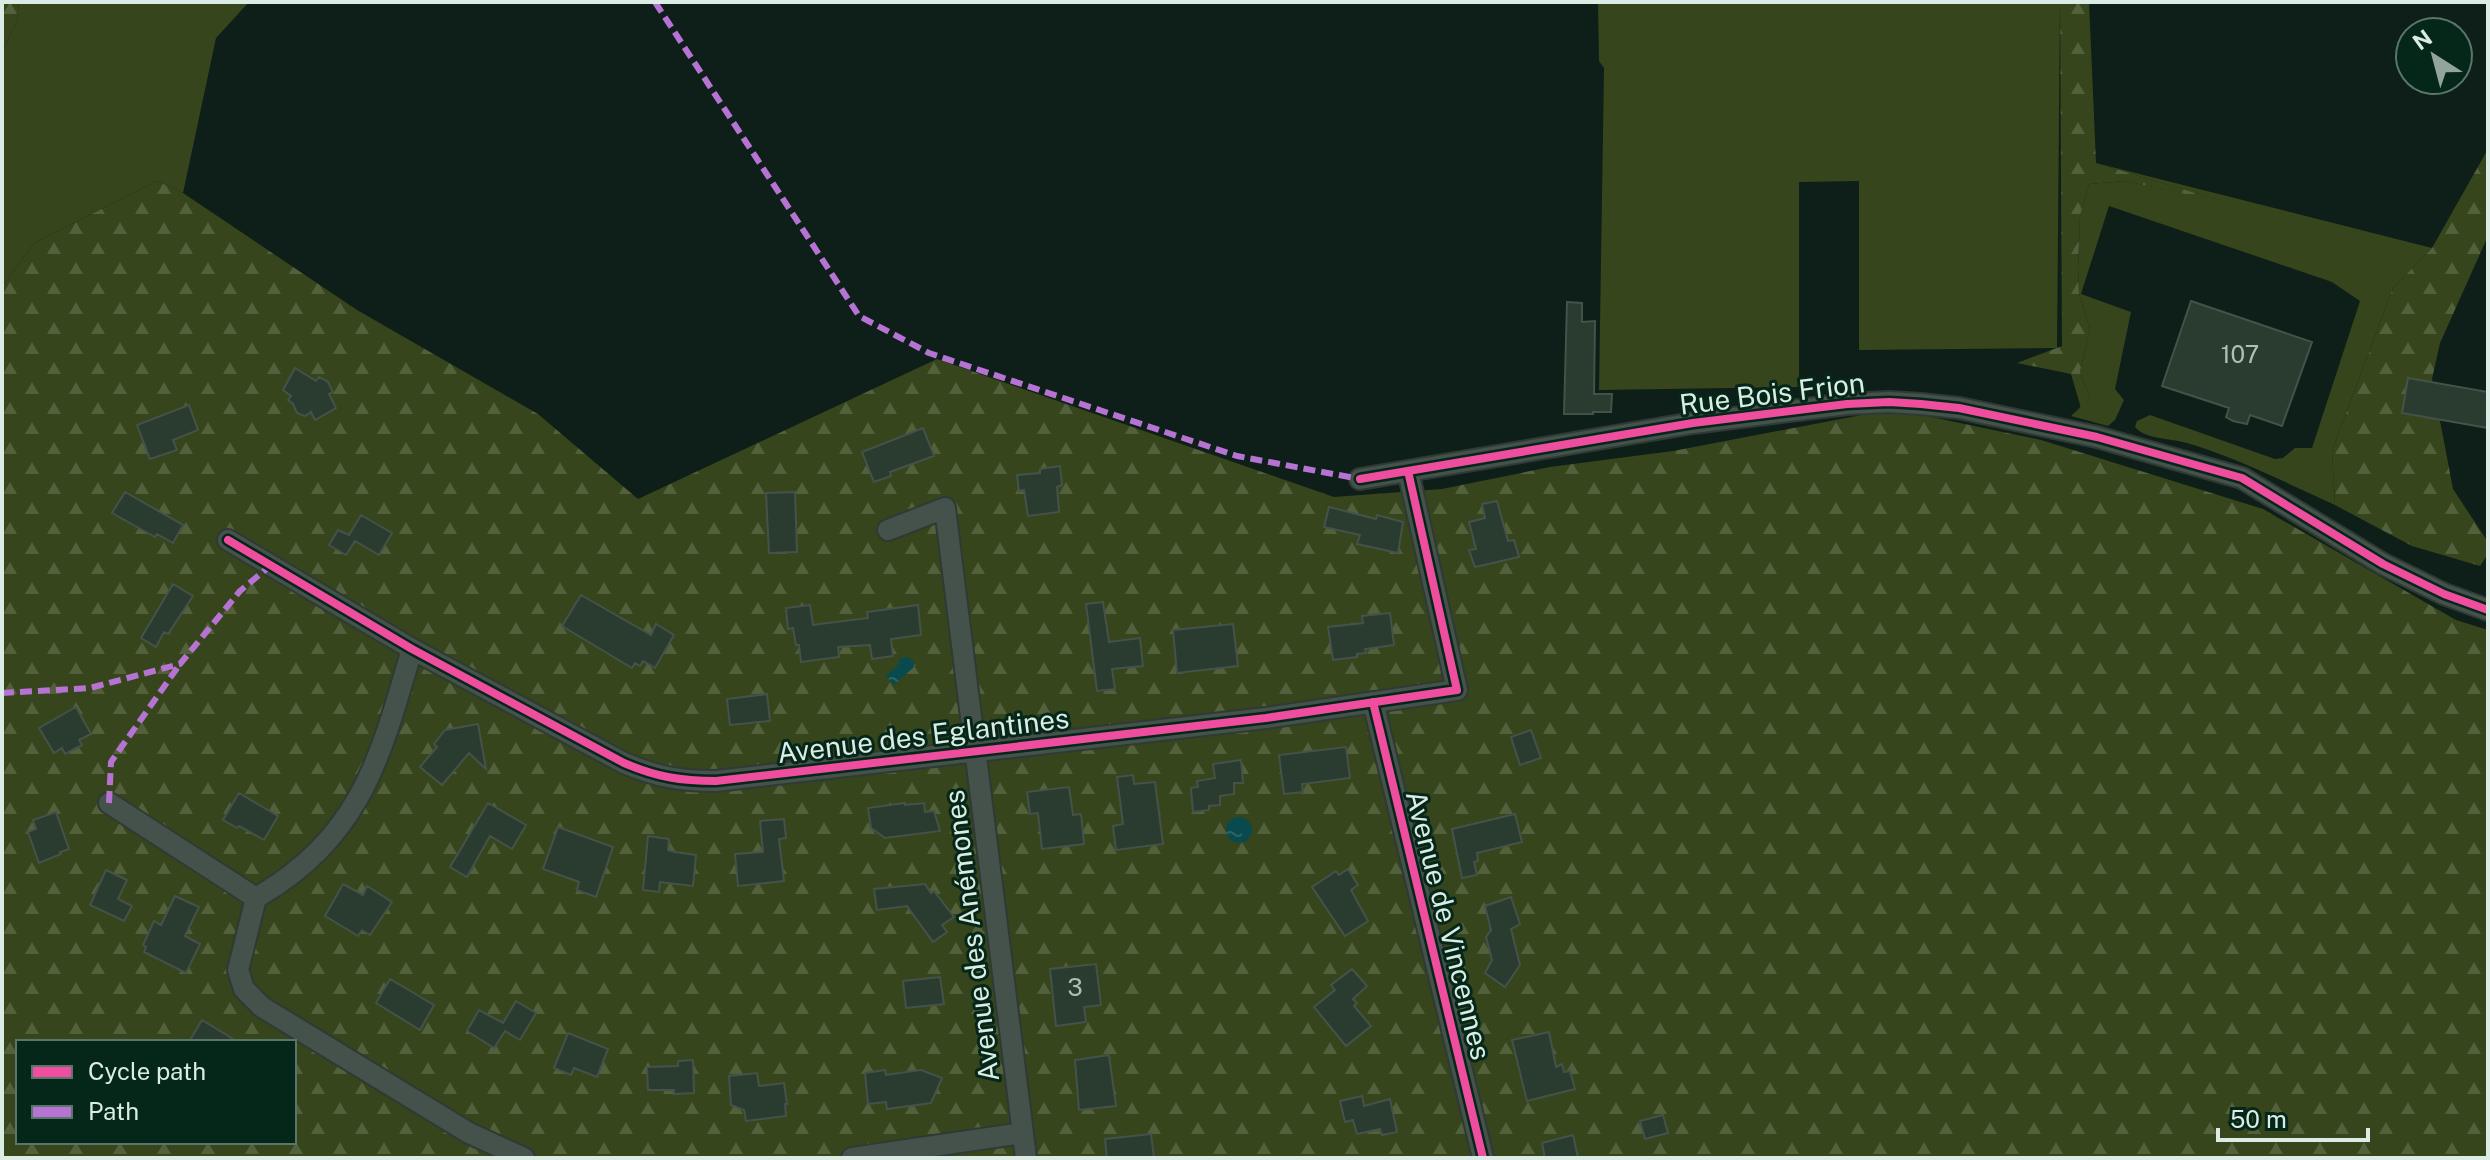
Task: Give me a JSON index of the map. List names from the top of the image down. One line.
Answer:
{"streets":{"street":["Rue Bois Frion","Avenue des Eglantines","Avenue de Vincennes","Avenue des Anémones"]},"crossings":[["Rue Bois Frion","Avenue des Eglantines"],["Avenue des Eglantines","Avenue de Vincennes"],["Avenue des Eglantines","Avenue des Anémones"]],"house_numbers":["107","3"],"legend":["Cycle path","Path"],"scale_bar":"50 m","north":"top left"}
